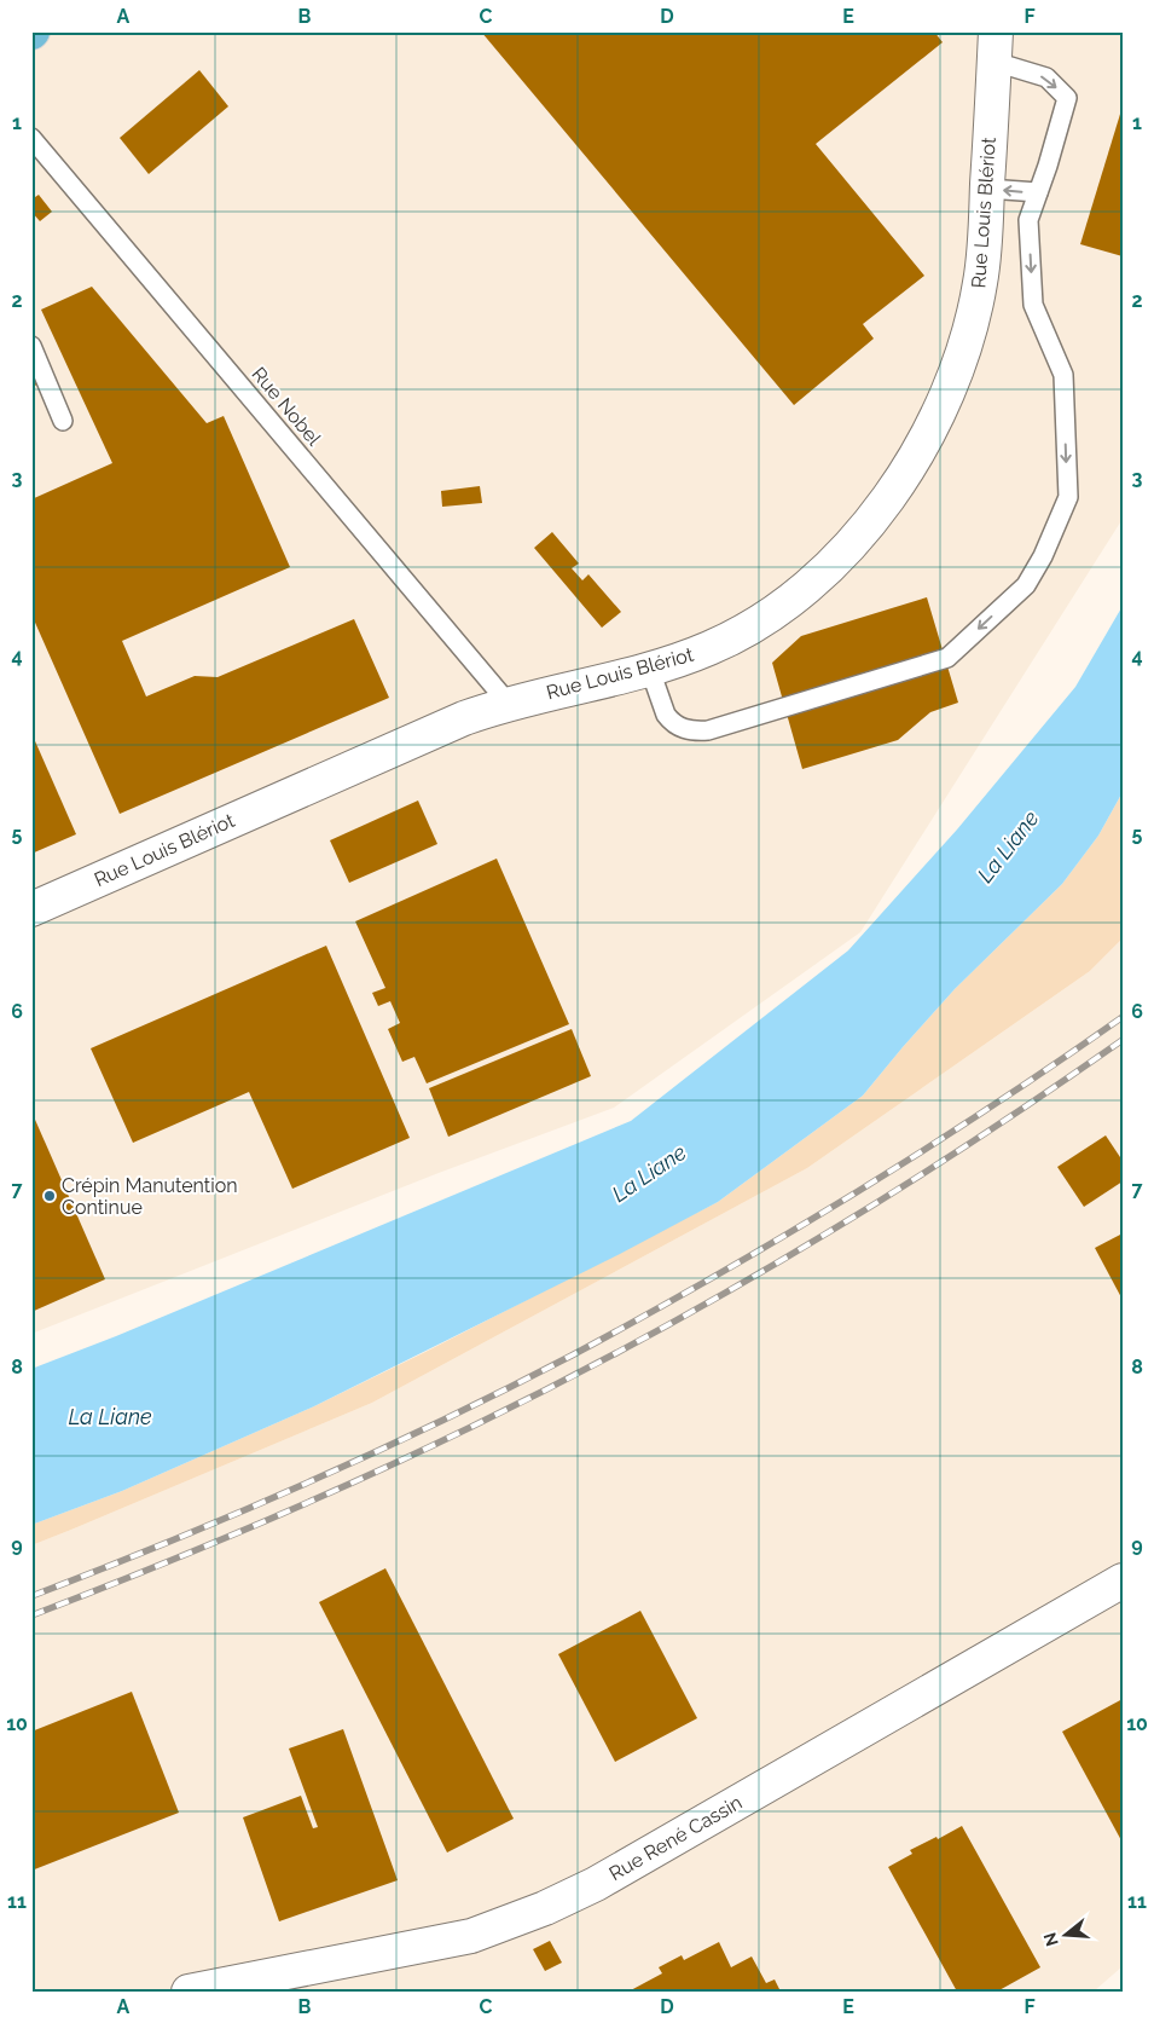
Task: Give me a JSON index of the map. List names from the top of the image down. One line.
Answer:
{"streets":{"street":["Rue Louis Blériot","Rue René Cassin"],"lane":["Rue Nobel"]},"crossings":[["Rue Louis Blériot","Rue Nobel"]],"water":["La Liane"],"places":["Crépin Manutention Continue"],"north":"left","grid":{"columns":["A","B","C","D","E","F"],"rows":["1","2","3","4","5","6","7","8","9","10","11"]}}
